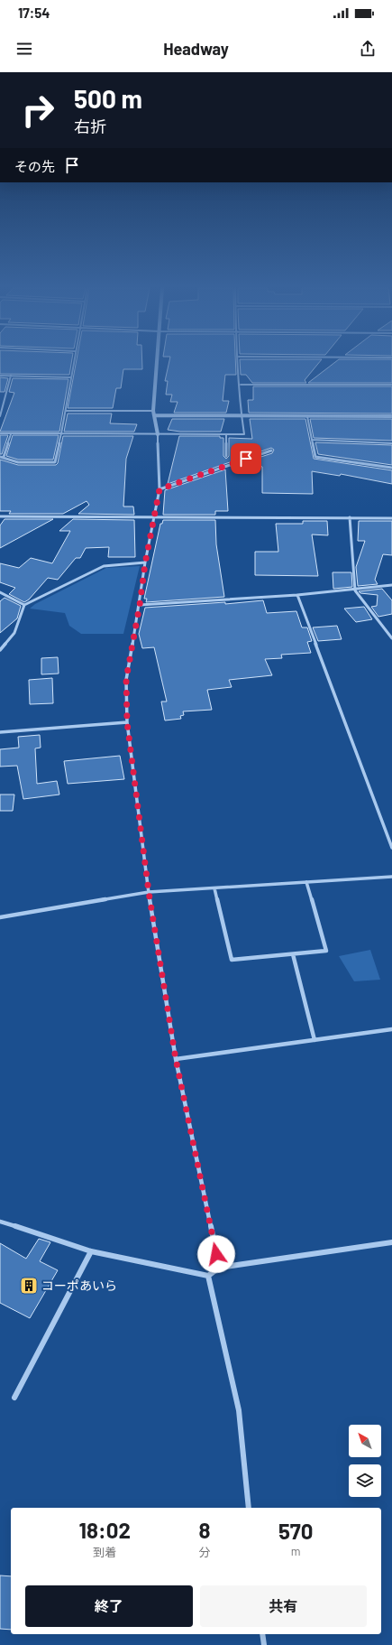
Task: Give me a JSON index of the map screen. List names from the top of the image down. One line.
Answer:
{"places":{"building":["コーポあいら"]},"north":"top left","page":{"status":"17:54","header":"Headway","turn":["500 m","右折"],"then":"その先","eta":["18:02","到着","8","分","570","m"],"buttons":["終了","共有"]}}
